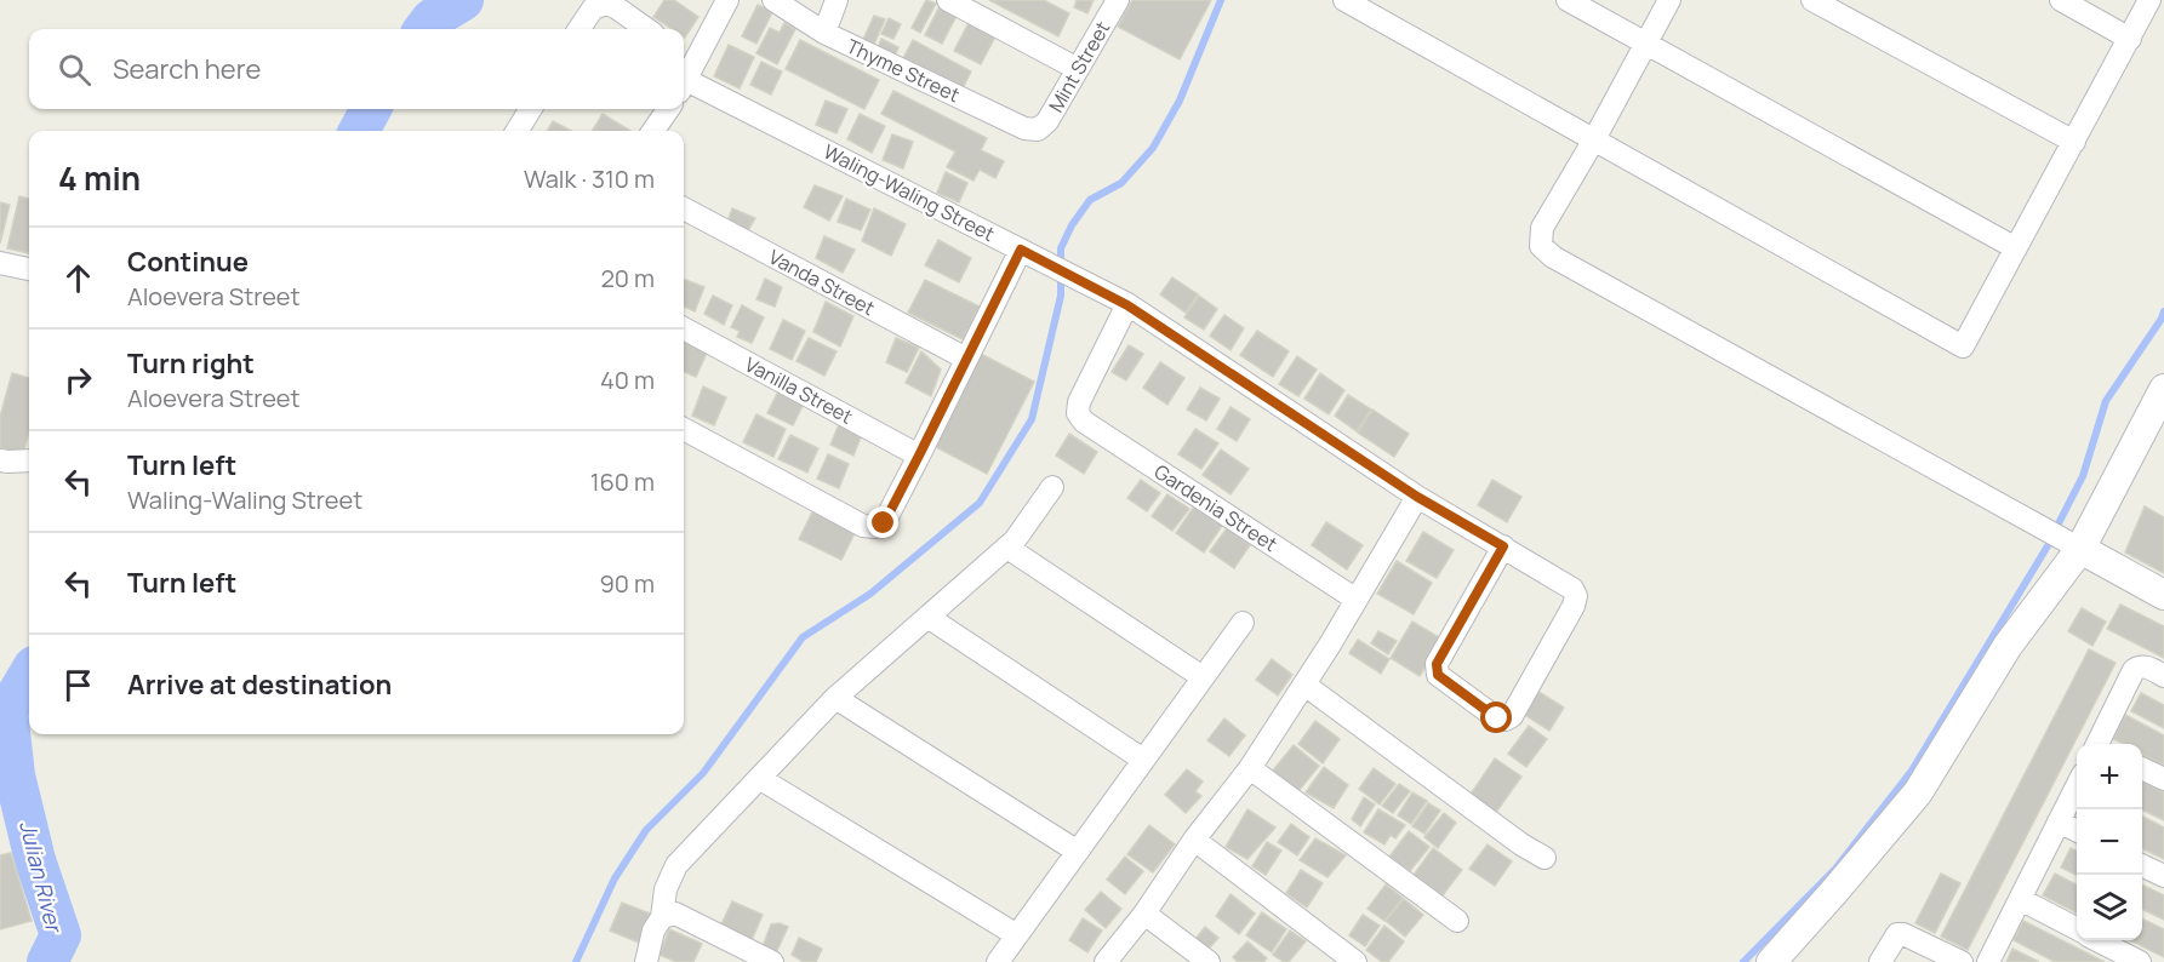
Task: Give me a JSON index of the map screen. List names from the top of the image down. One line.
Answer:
{"streets":{"street":["Mint Street","Thyme Street","Waling-Waling Street","Vanda Street","Vanilla Street","Gardenia Street"]},"crossings":[["Mint Street","Thyme Street"],["Waling-Waling Street","Gardenia Street"]],"water":["Julian River"],"page":{"search":"Search here","heading":["4 min","Walk · 310 m"],"list":[["Continue","Aloevera Street","20 m"],["Turn right","Aloevera Street","40 m"],["Turn left","Waling-Waling Street","160 m"],["Turn left","90 m"],"Arrive at destination"],"map_buttons":["+","−"]}}
